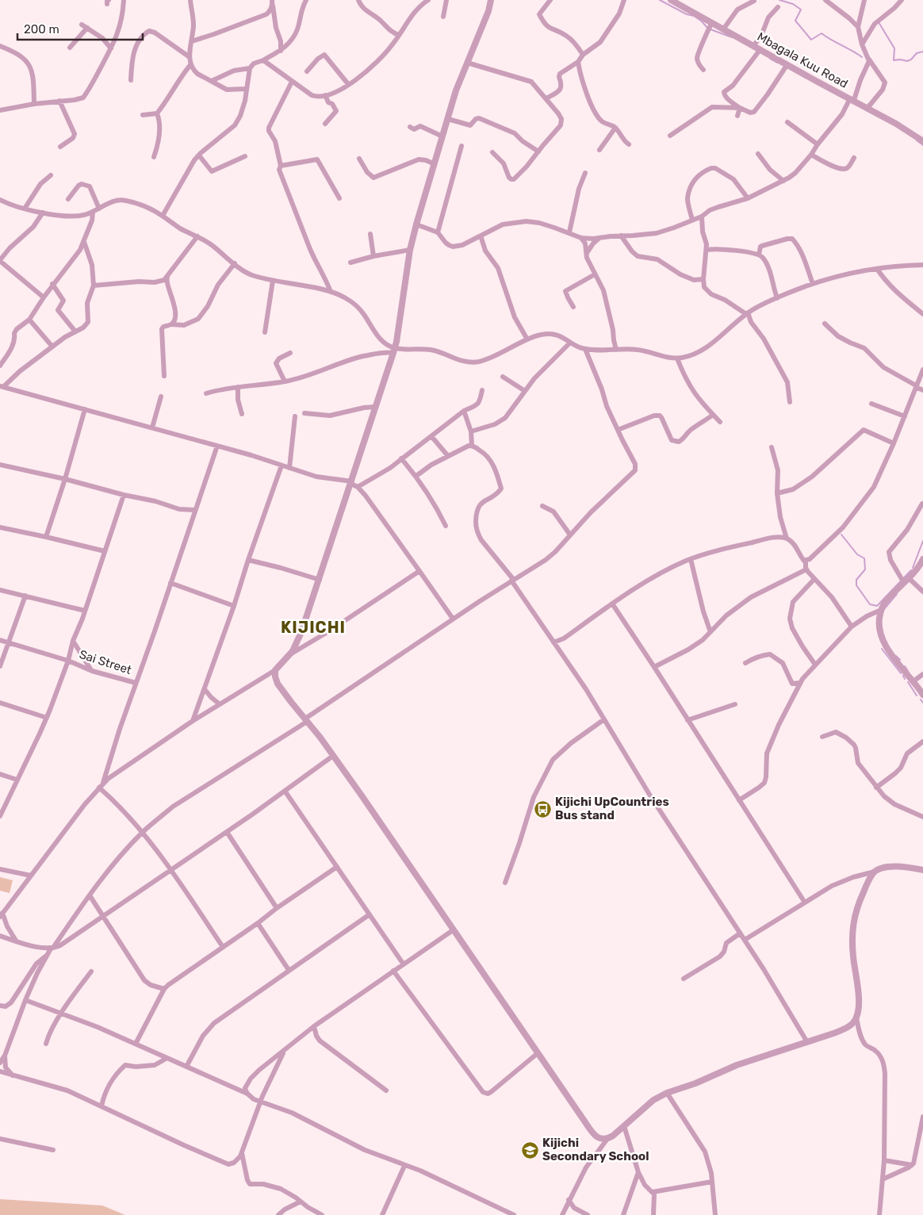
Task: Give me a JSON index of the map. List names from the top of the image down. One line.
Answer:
{"streets":{"street":["Mbagala Kuu Road","Sai Street"]},"districts":["KIJICHI"],"places":{"bus stop":["Kijichi UpCountries Bus stand"],"school or university":["Kijichi Secondary School"]},"scale_bar":"200 m"}
